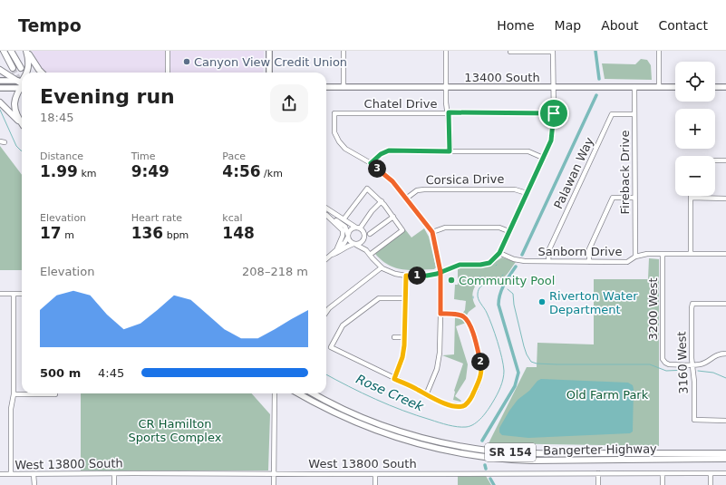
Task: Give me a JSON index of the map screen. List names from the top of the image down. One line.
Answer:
{"streets":{"highway":["Bangerter Highway","SR 154"],"main road":["13400 South"],"street":["Chatel Drive","Fireback Drive","Palawan Way","Corsica Drive","Sanborn Drive","3200 West","3160 West","West 13800 South"]},"crossings":[["13400 South","Fireback Drive"],["Fireback Drive","Palawan Way"],["Fireback Drive","Sanborn Drive"],["Palawan Way","Sanborn Drive"],["Sanborn Drive","3200 West"],["3200 West","3160 West"]],"water":["Rose Creek"],"parks":["Old Farm Park","CR Hamilton Sports Complex"],"places":["Canyon View Credit Union","Community Pool","Riverton Water Department"],"page":{"header":"Tempo","nav":["Home","Map","About","Contact"],"map_buttons":["+","−"],"heading":["Evening run","18:45"],"stats":[["Distance","1.99 km"],["Time","9:49"],["Pace","4:56 /km"],["Elevation","17 m"],["Heart rate","136 bpm"],["kcal","148"]],"pins":["3","1","2"],"chart":["Elevation","208–218 m"],"list":[{"name":"500 m","note":"4:45"}]}}
